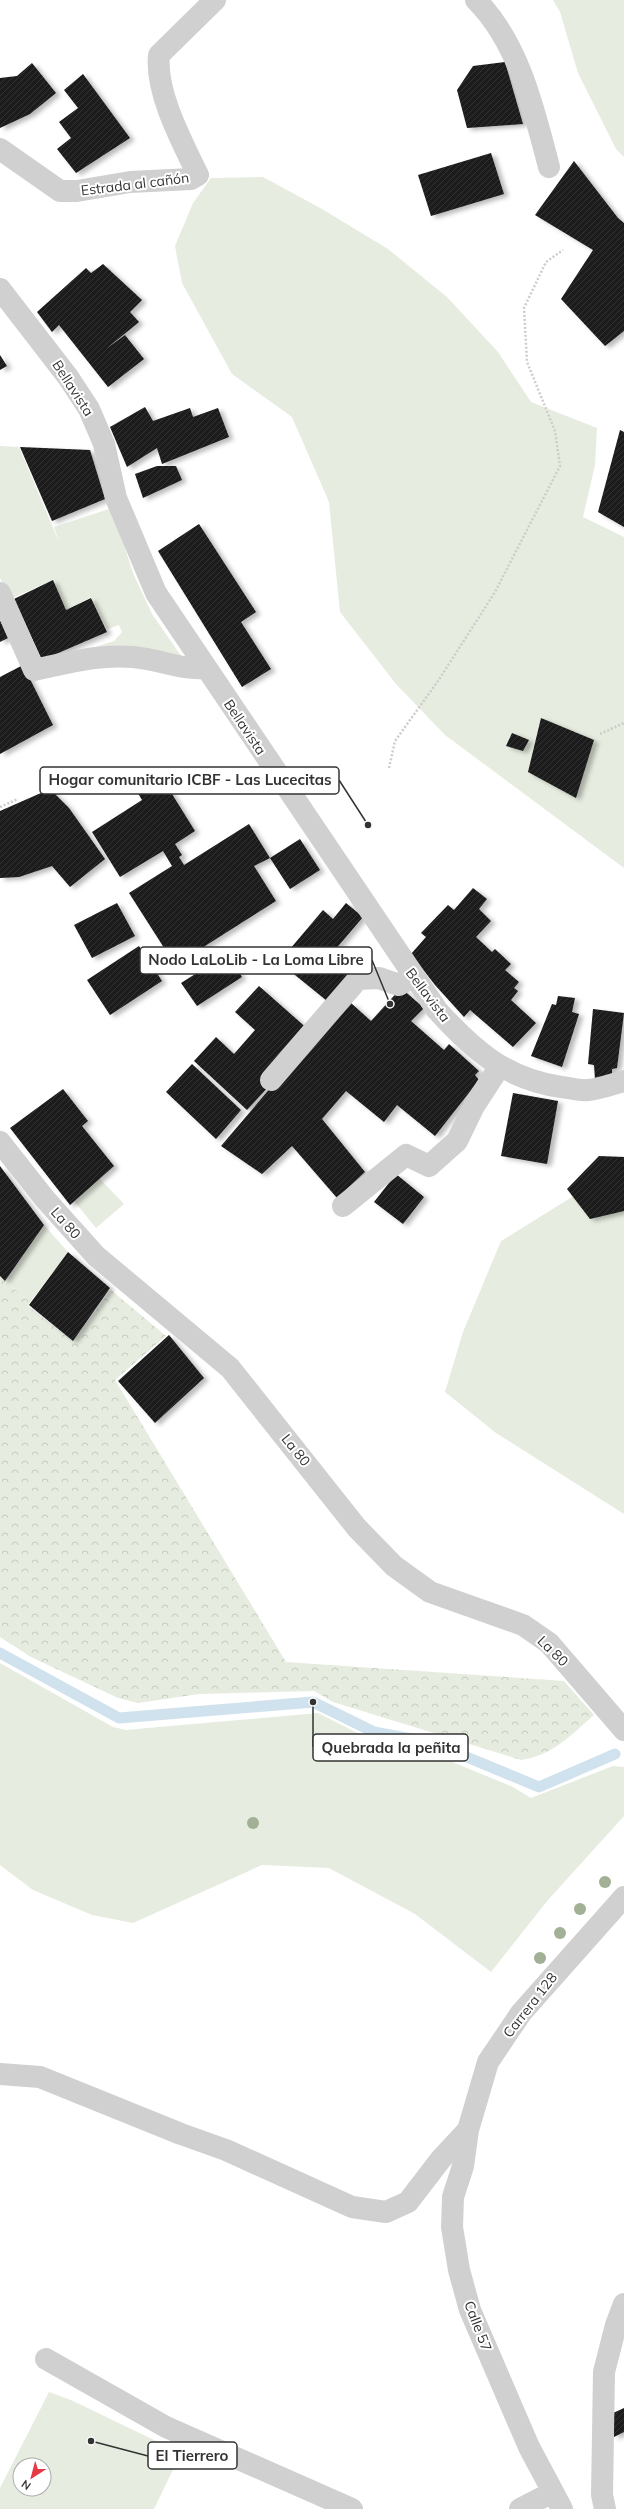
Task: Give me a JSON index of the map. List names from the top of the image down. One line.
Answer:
{"streets":{"street":["Estrada al cañón","Bellavista","La 80","Carrera 128","Calle 57"]},"crossings":[["Carrera 128","Calle 57"]],"places":["Hogar comunitario ICBF - Las Lucecitas","Nodo LaLoLib - La Loma Libre","Quebrada la peñita","El Tierrero"],"north":"bottom left"}
